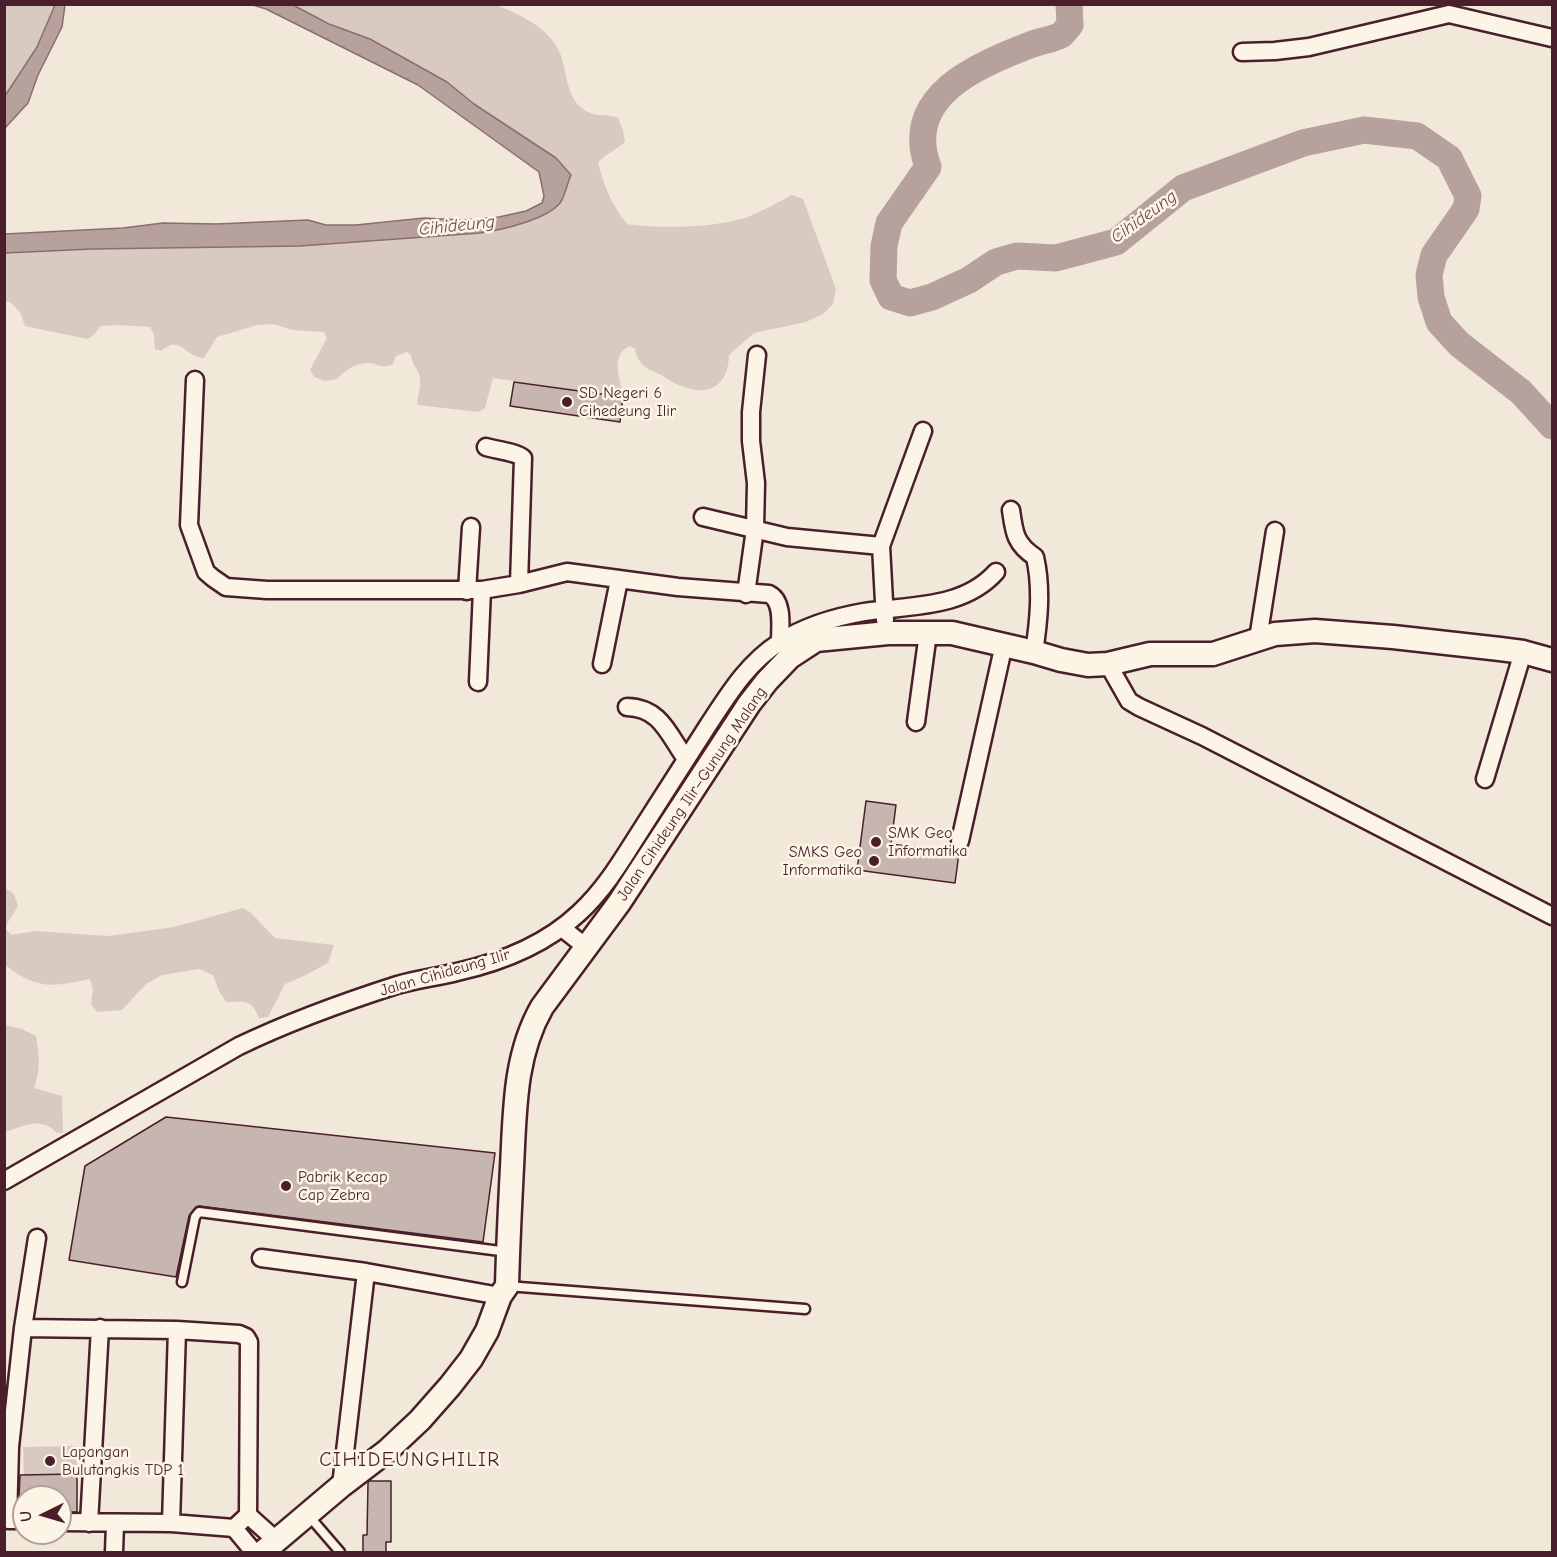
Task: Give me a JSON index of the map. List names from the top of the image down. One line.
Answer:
{"streets":{"main road":["Jalan Cihideung Ilir–Gunung Malang"],"street":["Jalan Cihideung Ilir"]},"crossings":[["Jalan Cihideung Ilir–Gunung Malang","Jalan Cihideung Ilir"]],"districts":["CIHIDEUNGHILIR"],"water":["Cihideung"],"places":["SD Negeri 6 Cihedeung Ilir","SMK Geo Informatika","SMKS Geo Informatika","Pabrik Kecap Cap Zebra","Lapangan Bulutangkis TDP 1"],"north":"left"}
